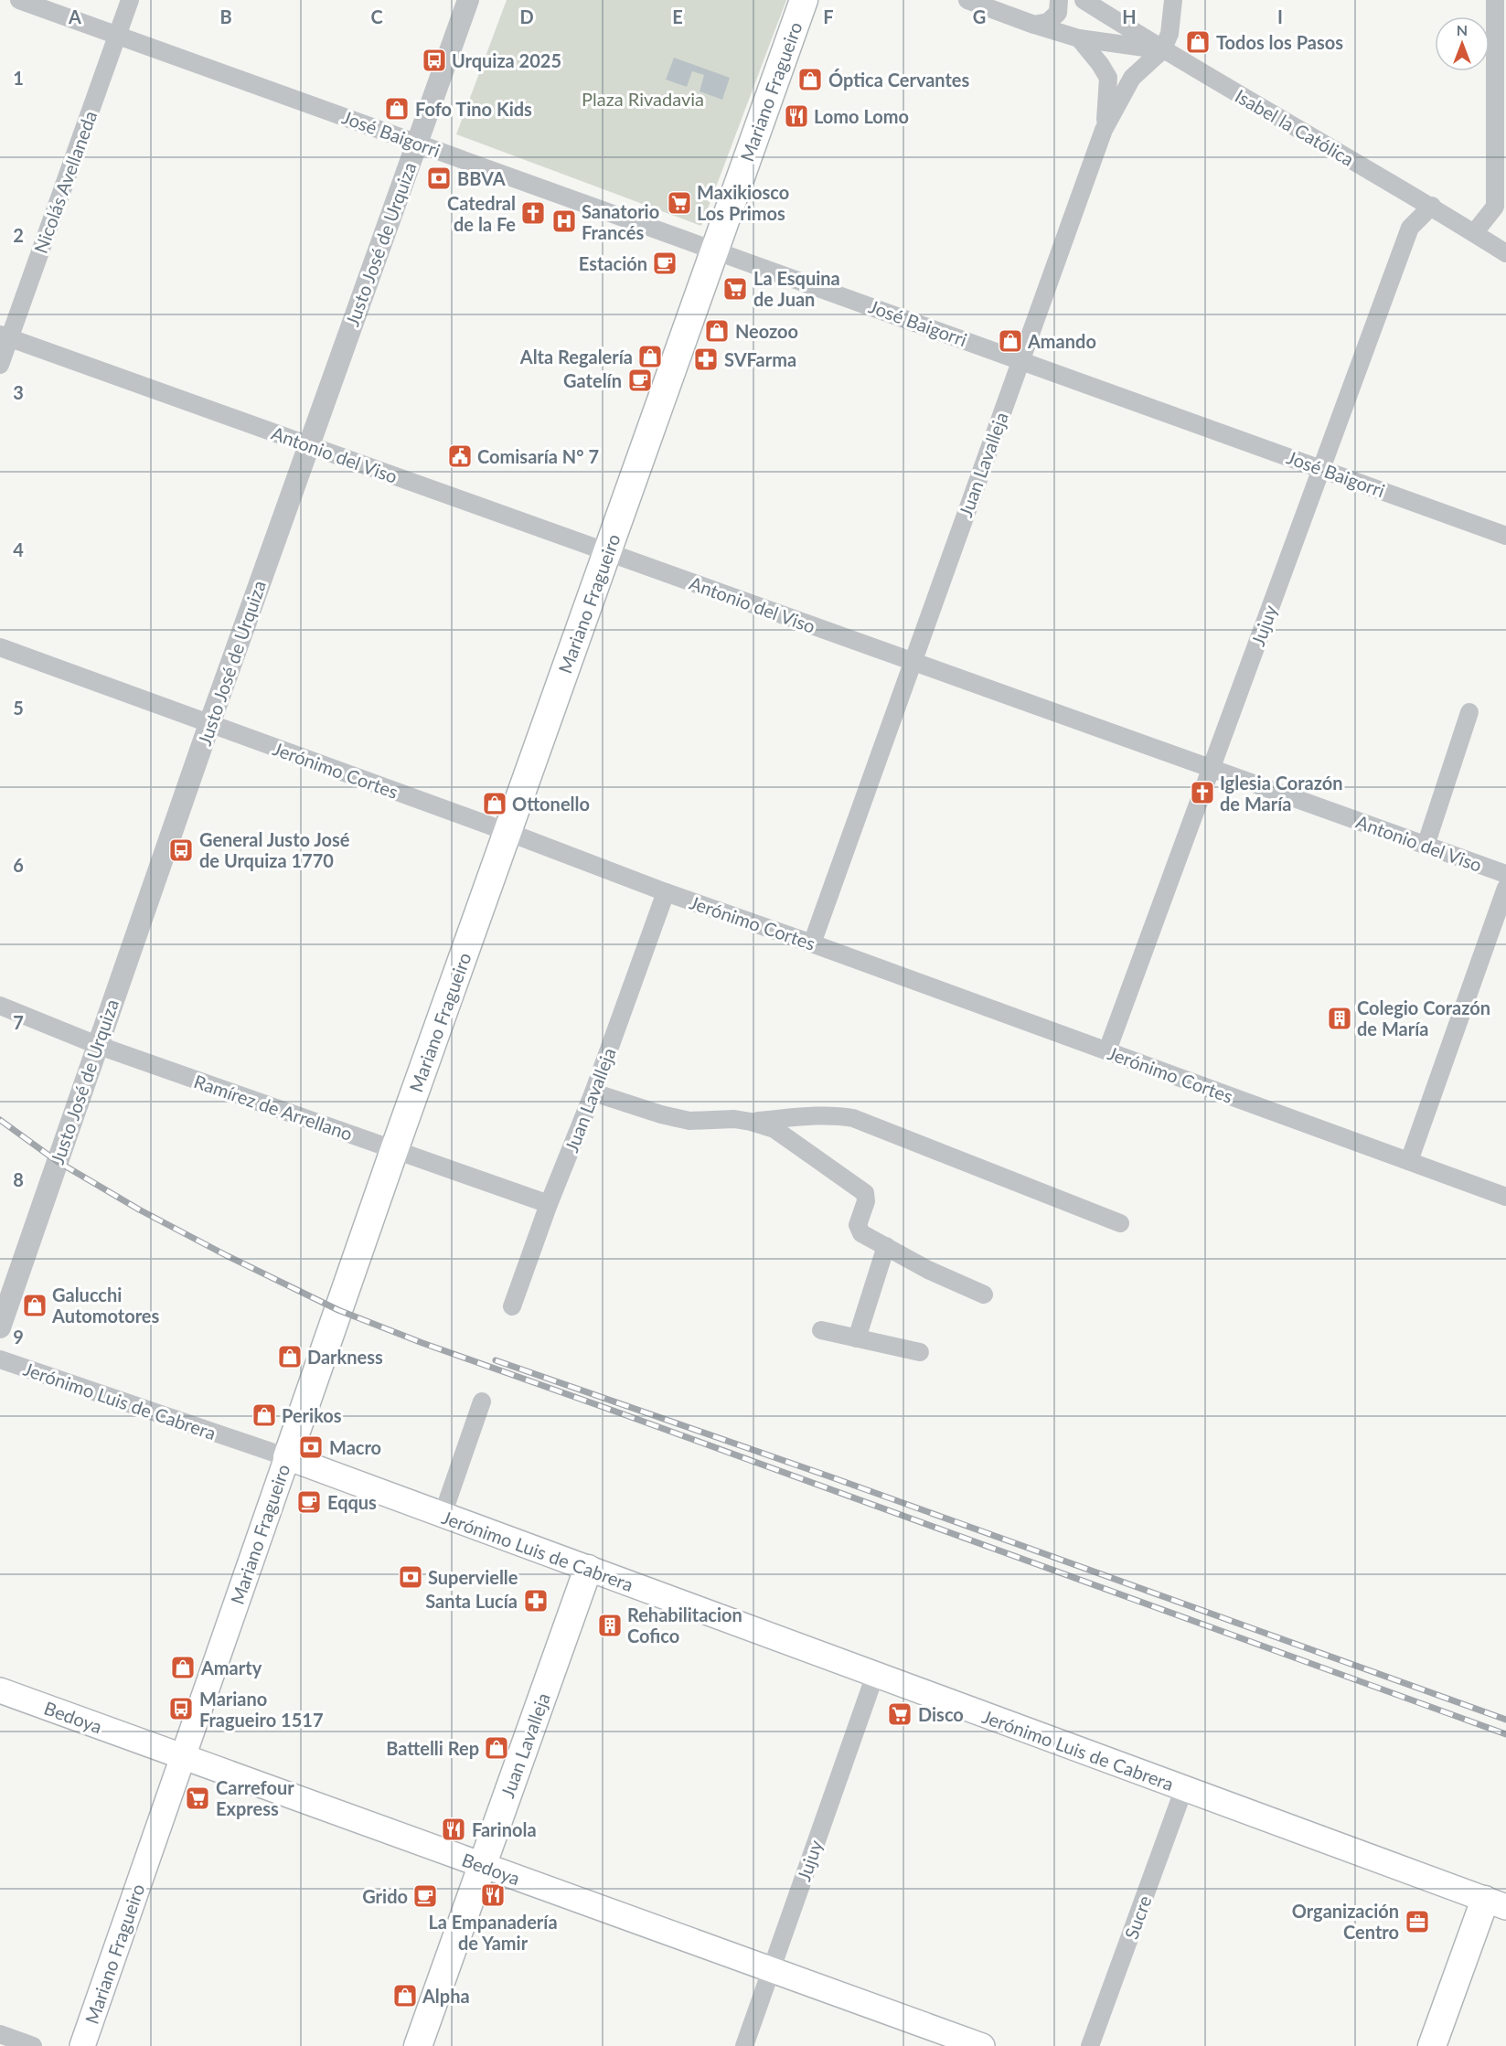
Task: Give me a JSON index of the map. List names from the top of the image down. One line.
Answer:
{"streets":{"main road":["Mariano Fragueiro","Juan Lavalleja","Jerónimo Luis de Cabrera","Bedoya"],"street":["Isabel la Católica","José Baigorri","Nicolás Avellaneda","Justo José de Urquiza","Antonio del Viso","Jujuy","Jerónimo Cortes","Ramírez de Arrellano","Sucre"]},"crossings":[["Mariano Fragueiro","José Baigorri"],["Mariano Fragueiro","Antonio del Viso"],["Mariano Fragueiro","Jerónimo Cortes"],["Mariano Fragueiro","Ramírez de Arrellano"],["Mariano Fragueiro","Jerónimo Luis de Cabrera"],["Mariano Fragueiro","Bedoya"],["Isabel la Católica","Juan Lavalleja"],["Isabel la Católica","Jujuy"],["José Baigorri","Nicolás Avellaneda"],["José Baigorri","Justo José de Urquiza"],["José Baigorri","Juan Lavalleja"],["José Baigorri","Jujuy"],["Nicolás Avellaneda","Antonio del Viso"],["Justo José de Urquiza","Antonio del Viso"],["Justo José de Urquiza","Jerónimo Cortes"],["Justo José de Urquiza","Ramírez de Arrellano"],["Antonio del Viso","Juan Lavalleja"],["Antonio del Viso","Jujuy"],["Juan Lavalleja","Jerónimo Cortes"],["Juan Lavalleja","Ramírez de Arrellano"],["Juan Lavalleja","Jerónimo Luis de Cabrera"],["Juan Lavalleja","Bedoya"],["Jujuy","Jerónimo Cortes"],["Jujuy","Jerónimo Luis de Cabrera"],["Jujuy","Bedoya"],["Jerónimo Luis de Cabrera","Sucre"]],"parks":["Plaza Rivadavia"],"places":{"shop":["Todos los Pasos","Óptica Cervantes","Fofo Tino Kids","Neozoo","Amando","Alta Regalería","Ottonello","Galucchi Automotores","Darkness","Perikos","Amarty","Battelli Rep","Alpha"],"bus stop":["Urquiza 2025","General Justo José de Urquiza 1770","Mariano Fragueiro 1517"],"restaurant":["Lomo Lomo","Farinola","La Empanadería de Yamir"],"bank":["BBVA","Macro","Supervielle"],"supermarket":["Maxikiosco Los Primos","La Esquina de Juan","Disco","Carrefour Express"],"church":["Catedral de la Fe","Iglesia Corazón de María"],"hospital":["Sanatorio Francés"],"cafe":["Estación","Gatelín","Eqqus","Grido"],"pharmacy":["SVFarma","Santa Lucía"],"public building":["Comisaría N° 7"],"building":["Colegio Corazón de María","Rehabilitacion Cofico"],"office":["Organización Centro"]},"north":"top","grid":{"columns":["A","B","C","D","E","F","G","H","I"],"rows":["1","2","3","4","5","6","7","8","9"]}}
